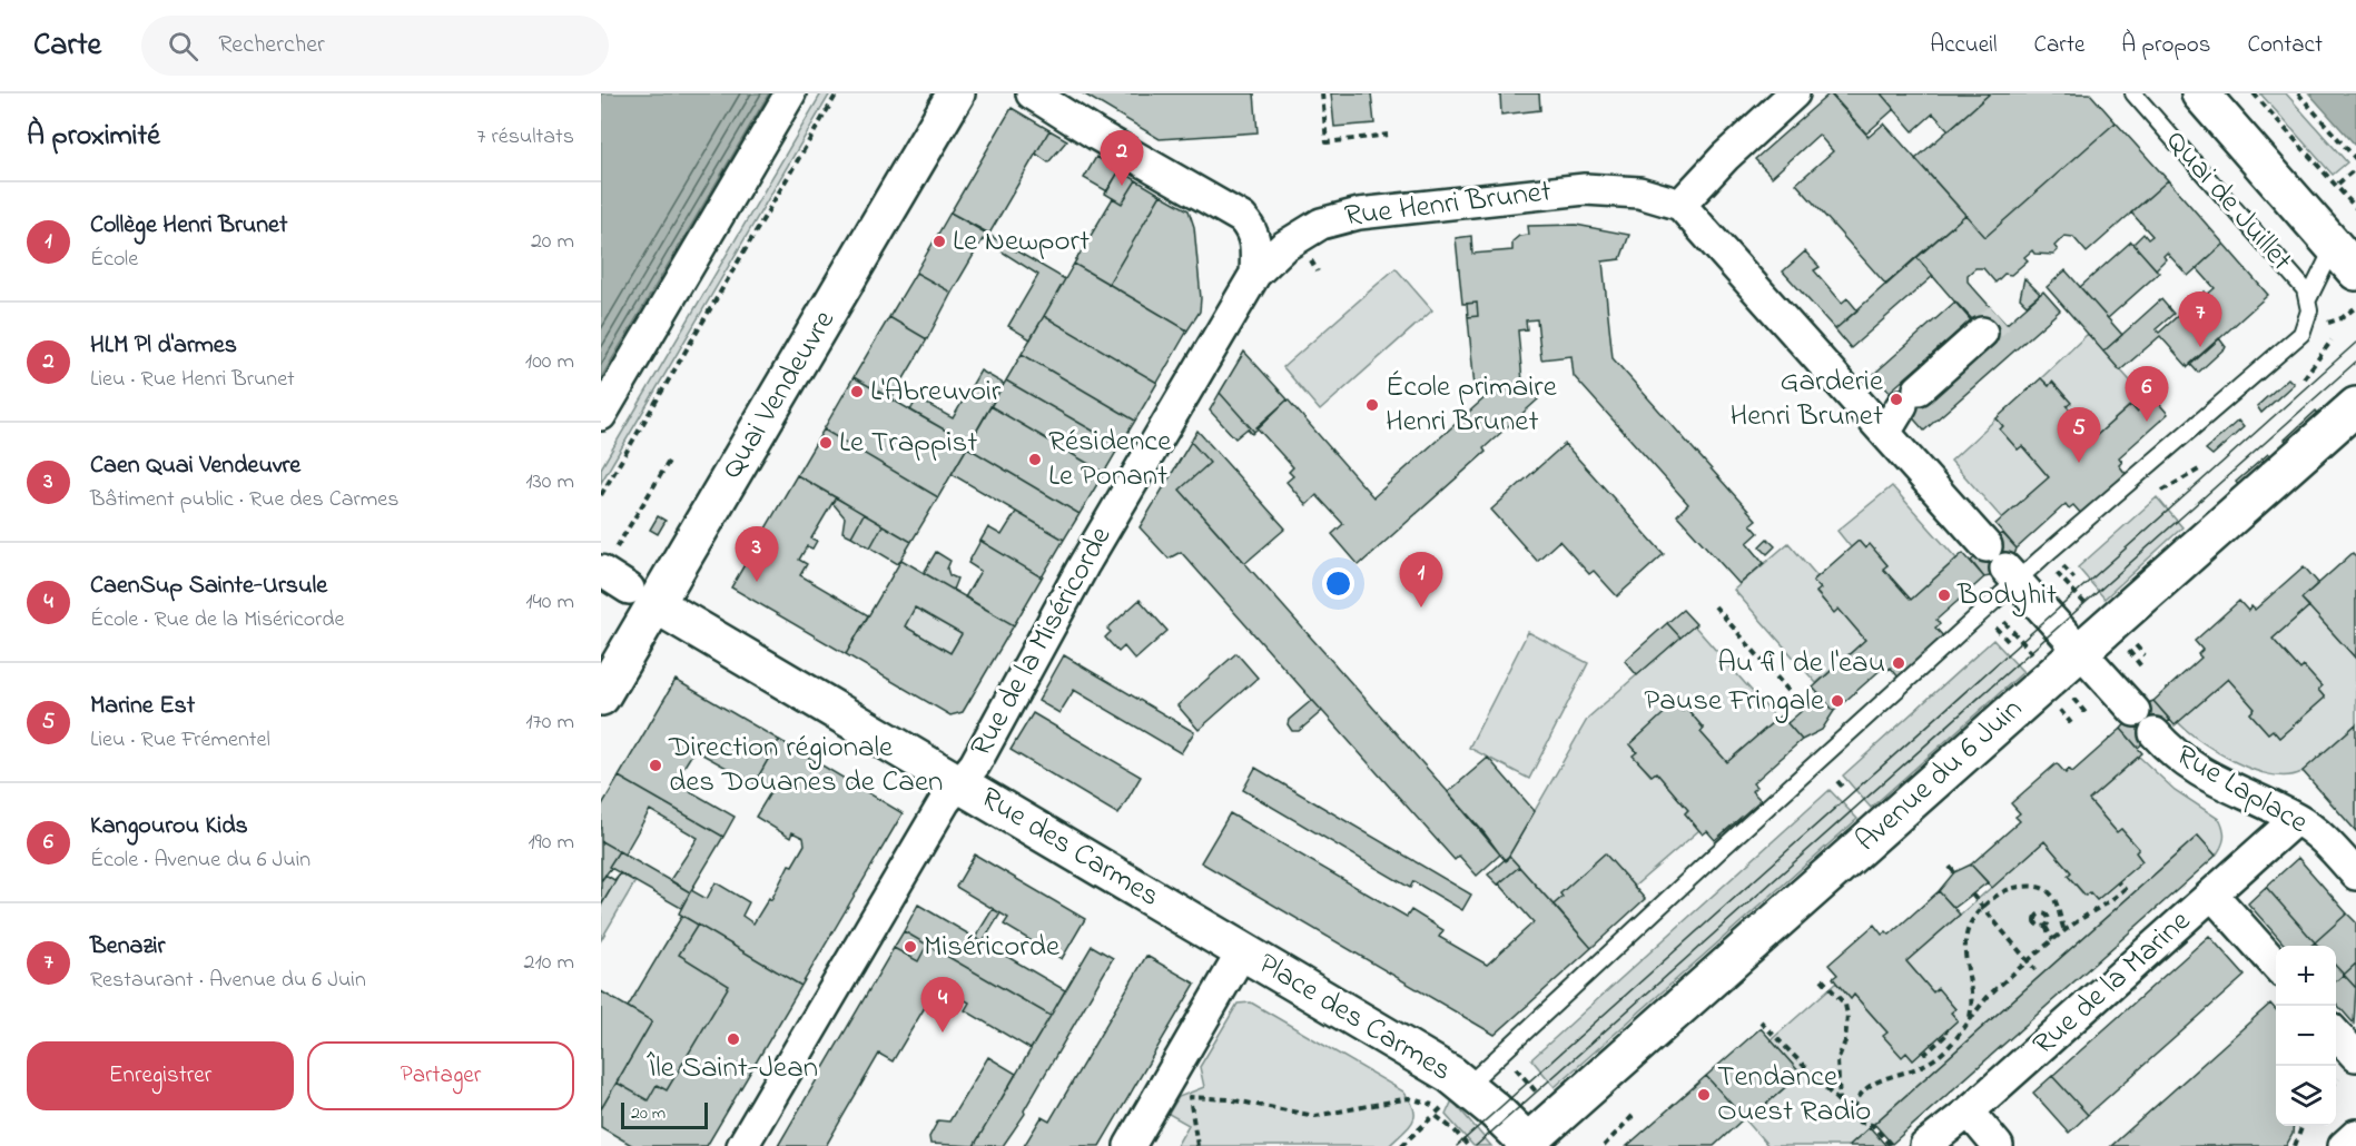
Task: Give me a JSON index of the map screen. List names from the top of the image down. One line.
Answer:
{"streets":{"street":["Quai de Juillet","Rue Henri Brunet","Quai Vendeuvre","Rue de la Miséricorde","Avenue du 6 Juin","Rue Laplace","Rue des Carmes","Rue de la Marine","Place des Carmes"]},"crossings":[["Quai de Juillet","Place des Carmes"],["Rue Henri Brunet","Rue de la Miséricorde"],["Quai Vendeuvre","Rue des Carmes"],["Rue de la Miséricorde","Rue des Carmes"],["Avenue du 6 Juin","Place des Carmes"],["Rue Laplace","Rue de la Marine"],["Rue des Carmes","Place des Carmes"]],"places":["Le Newport","L'Abreuvoir","Garderie Henri Brunet","École primaire Henri Brunet","Le Trappist","Résidence Le Ponant","Bodyhit","Au fil de l'eau","Pause Fringale","Direction régionale des Douanes de Caen","Miséricorde","Île Saint-Jean","Tendance Ouest Radio"],"scale_bar":"20 m","page":{"header":"Carte","search":"Rechercher","nav":["Accueil","Carte","À propos","Contact"],"heading":["À proximité","7 résultats"],"pins":["2","7","6","5","3","1","4"],"list":[{"mark":"1","name":"Collège Henri Brunet","note":"École","value":"20 m"},{"mark":"2","name":"HLM Pl d'armes","note":"Lieu · Rue Henri Brunet","value":"100 m"},{"mark":"3","name":"Caen Quai Vendeuvre","note":"Bâtiment public · Rue des Carmes","value":"130 m"},{"mark":"4","name":"CaenSup Sainte-Ursule","note":"École · Rue de la Miséricorde","value":"140 m"},{"mark":"5","name":"Marine Est","note":"Lieu · Rue Frémentel","value":"170 m"},{"mark":"6","name":"Kangourou Kids","note":"École · Avenue du 6 Juin","value":"190 m"},{"mark":"7","name":"Benazir","note":"Restaurant · Avenue du 6 Juin","value":"210 m"}],"map_buttons":["+","−"],"buttons":["Enregistrer","Partager"],"scale":"20 m"}}
